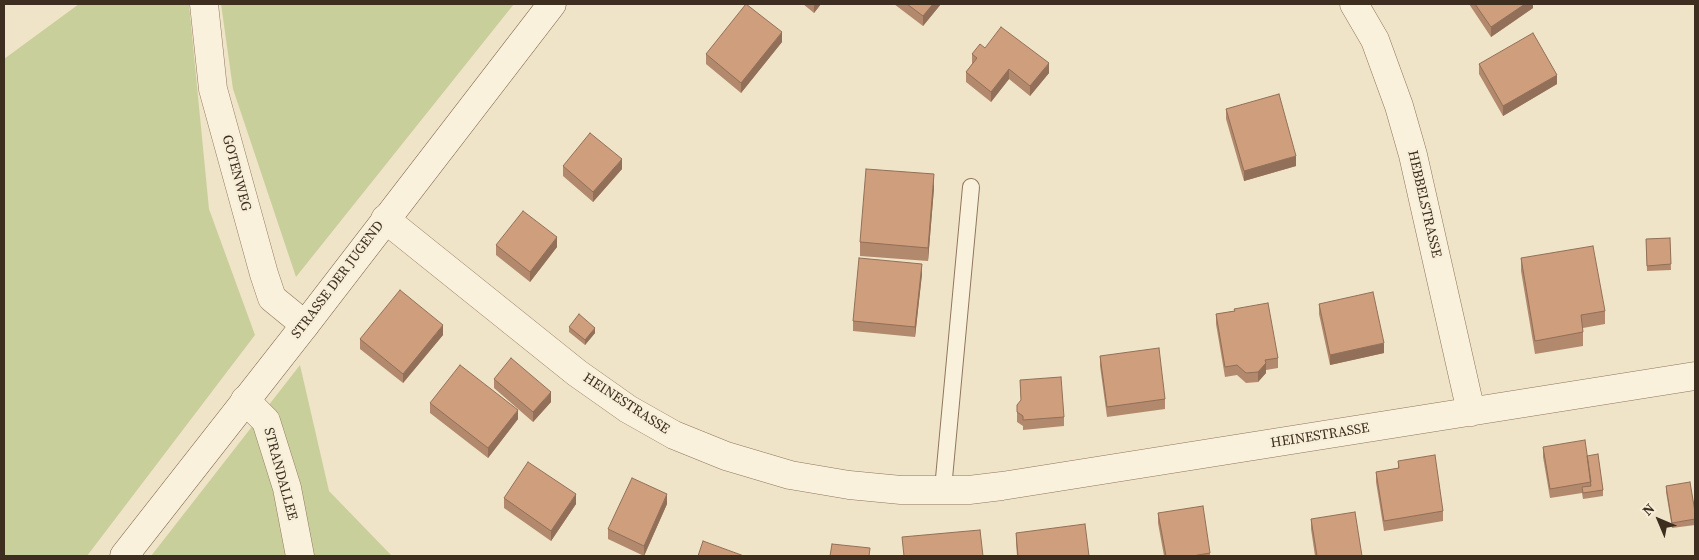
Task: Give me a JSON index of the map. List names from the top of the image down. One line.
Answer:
{"streets":{"street":["GOTENWEG","HEBBELSTRASSE","STRASSE DER JUGEND","HEINESTRASSE","STRANDALLEE"]},"crossings":[["GOTENWEG","STRASSE DER JUGEND"],["HEBBELSTRASSE","HEINESTRASSE"],["STRASSE DER JUGEND","HEINESTRASSE"],["STRASSE DER JUGEND","STRANDALLEE"]],"north":"top left"}
